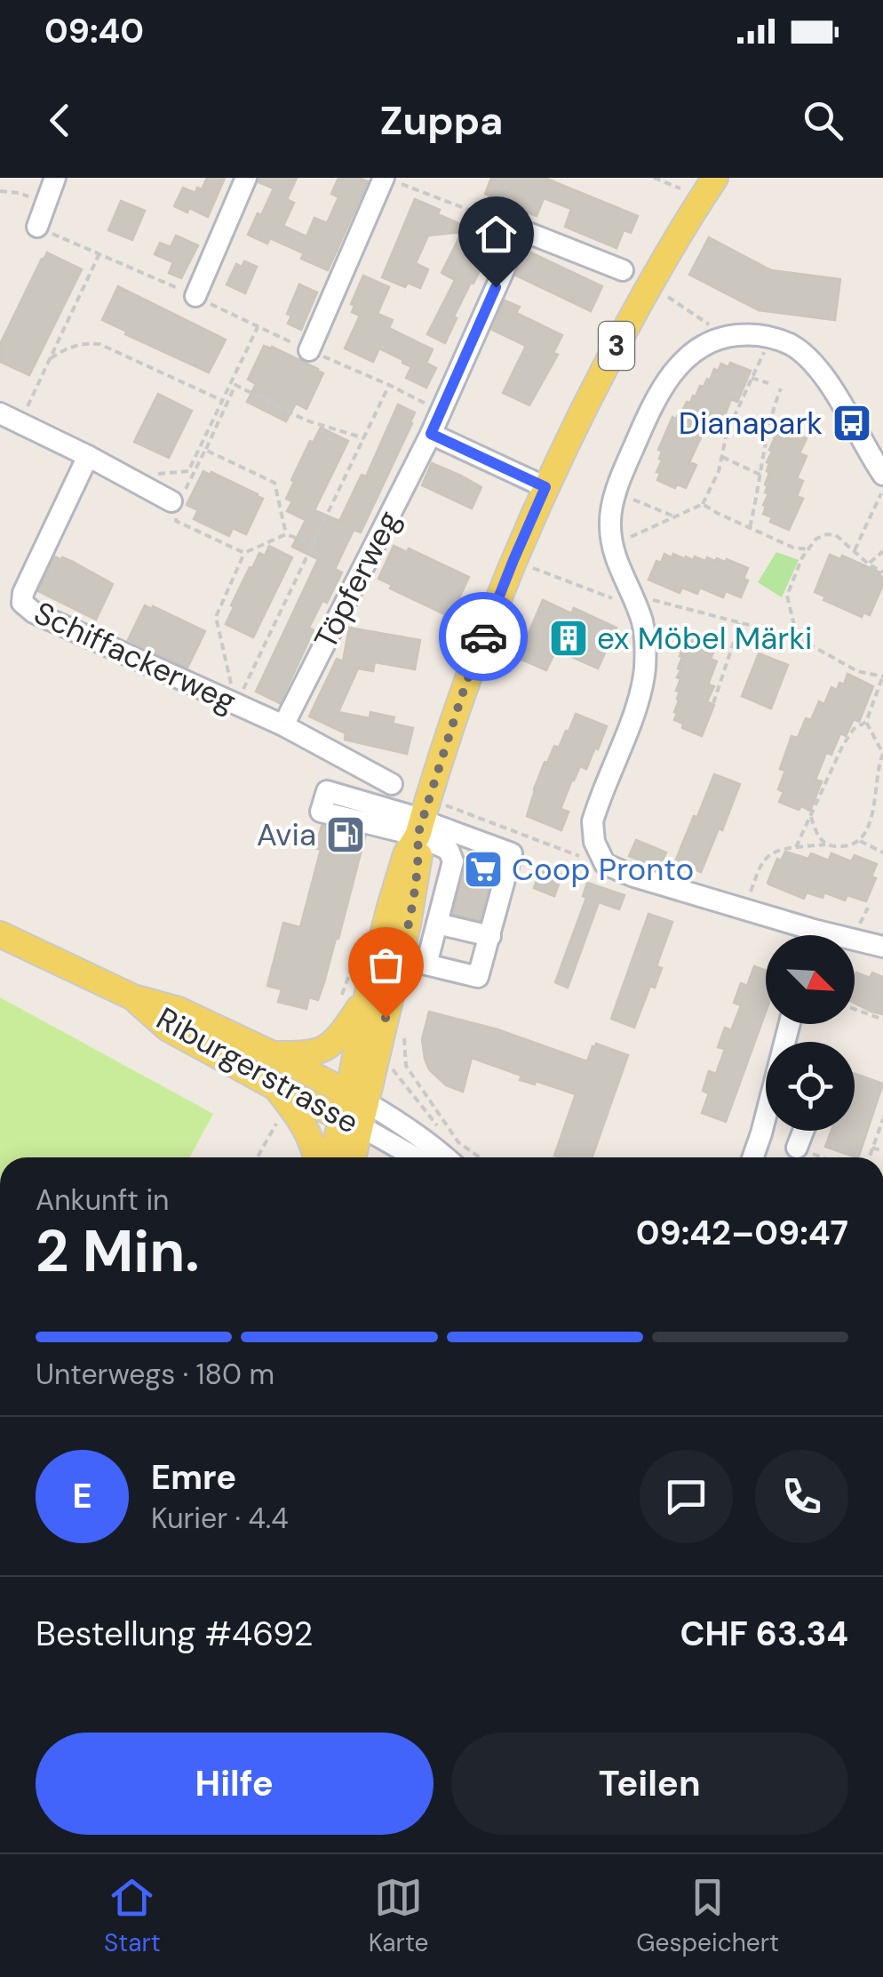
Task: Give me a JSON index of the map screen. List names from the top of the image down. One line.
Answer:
{"streets":{"main road":["3","Riburgerstrasse"],"street":["Töpferweg","Schiffackerweg"]},"crossings":[["3","Riburgerstrasse"],["Töpferweg","Schiffackerweg"]],"places":{"bus stop":["Dianapark"],"building":["ex Möbel Märki"],"fuel station":["Avia"],"supermarket":["Coop Pronto"]},"north":"bottom right","page":{"status":"09:40","header":"Zuppa","heading":["2 Min.","Ankunft in","09:42–09:47"],"panel":["Emre","Kurier · 4.4","Bestellung #4692","CHF 63.34"],"bar":"Unterwegs · 180 m","round":"E","buttons":["Hilfe","Teilen"],"tabs":["Start","Karte","Gespeichert"]}}
